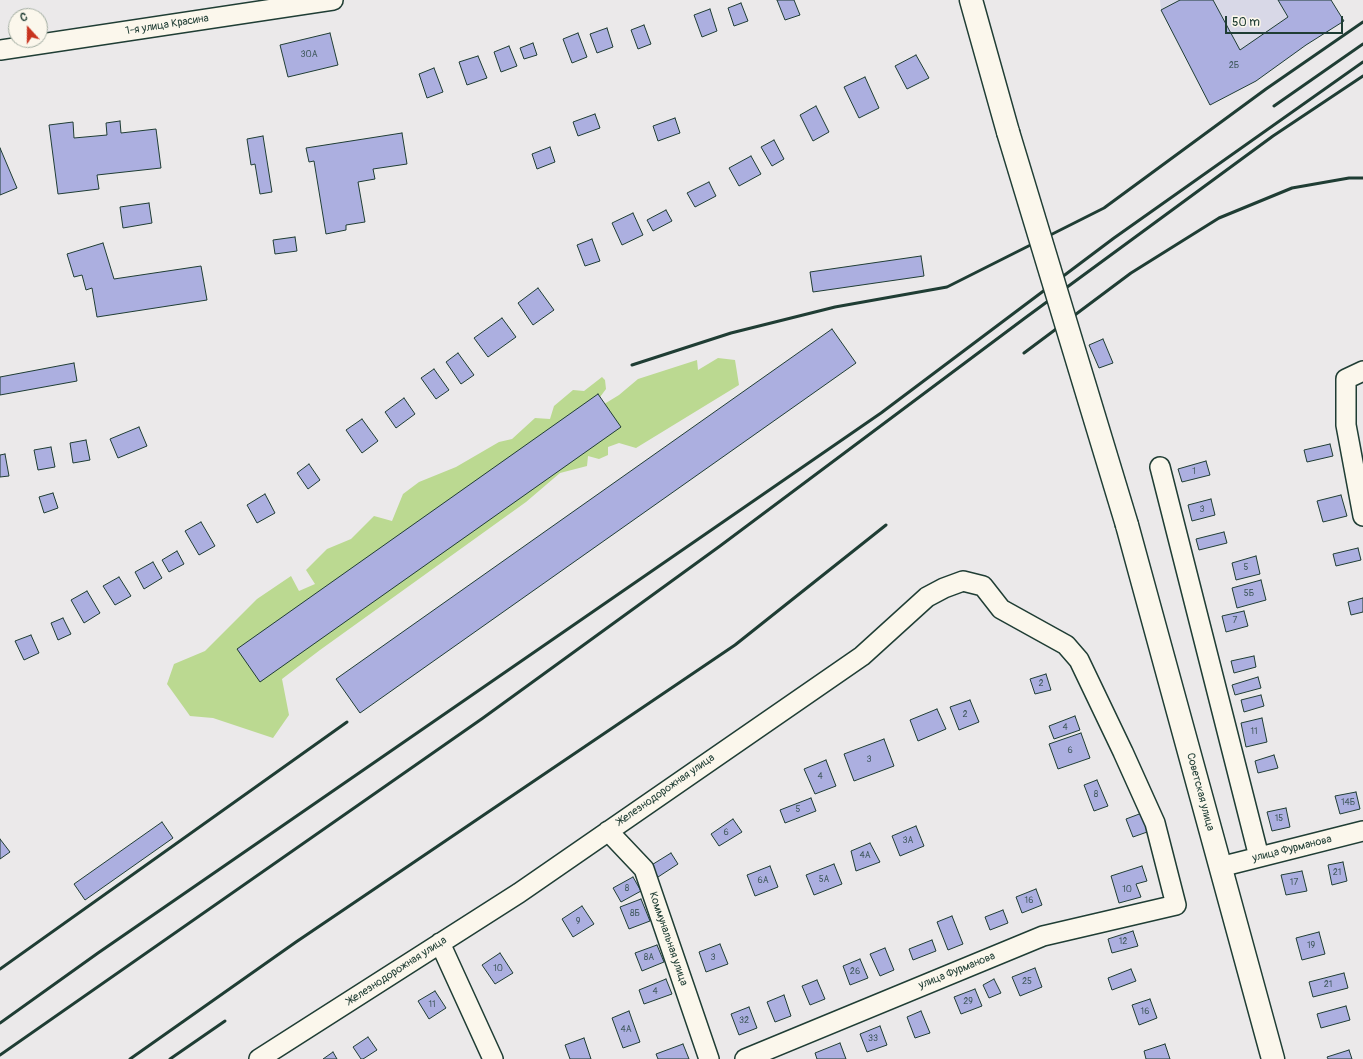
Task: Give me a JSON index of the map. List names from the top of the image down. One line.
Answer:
{"streets":{"main road":["Советская улица"],"street":["1-я улица Красина","Железнодорожная улица","улица Фурманова","Коммунальная улица"]},"crossings":[["Железнодорожная улица","улица Фурманова"],["Железнодорожная улица","Коммунальная улица"],["Советская улица","улица Фурманова"]],"house_numbers":["30А","2Б","1","3","5","5Б","7","2","2","4","11","6","3","4","8","14Б","5","15","6","3А","4А","21","5А","6А","17","8","10","16","8Б","9","12","19","8А","3","10","26","25","21","4","29","11","16","32","4А","33"],"scale_bar":"50 m","north":"top"}
